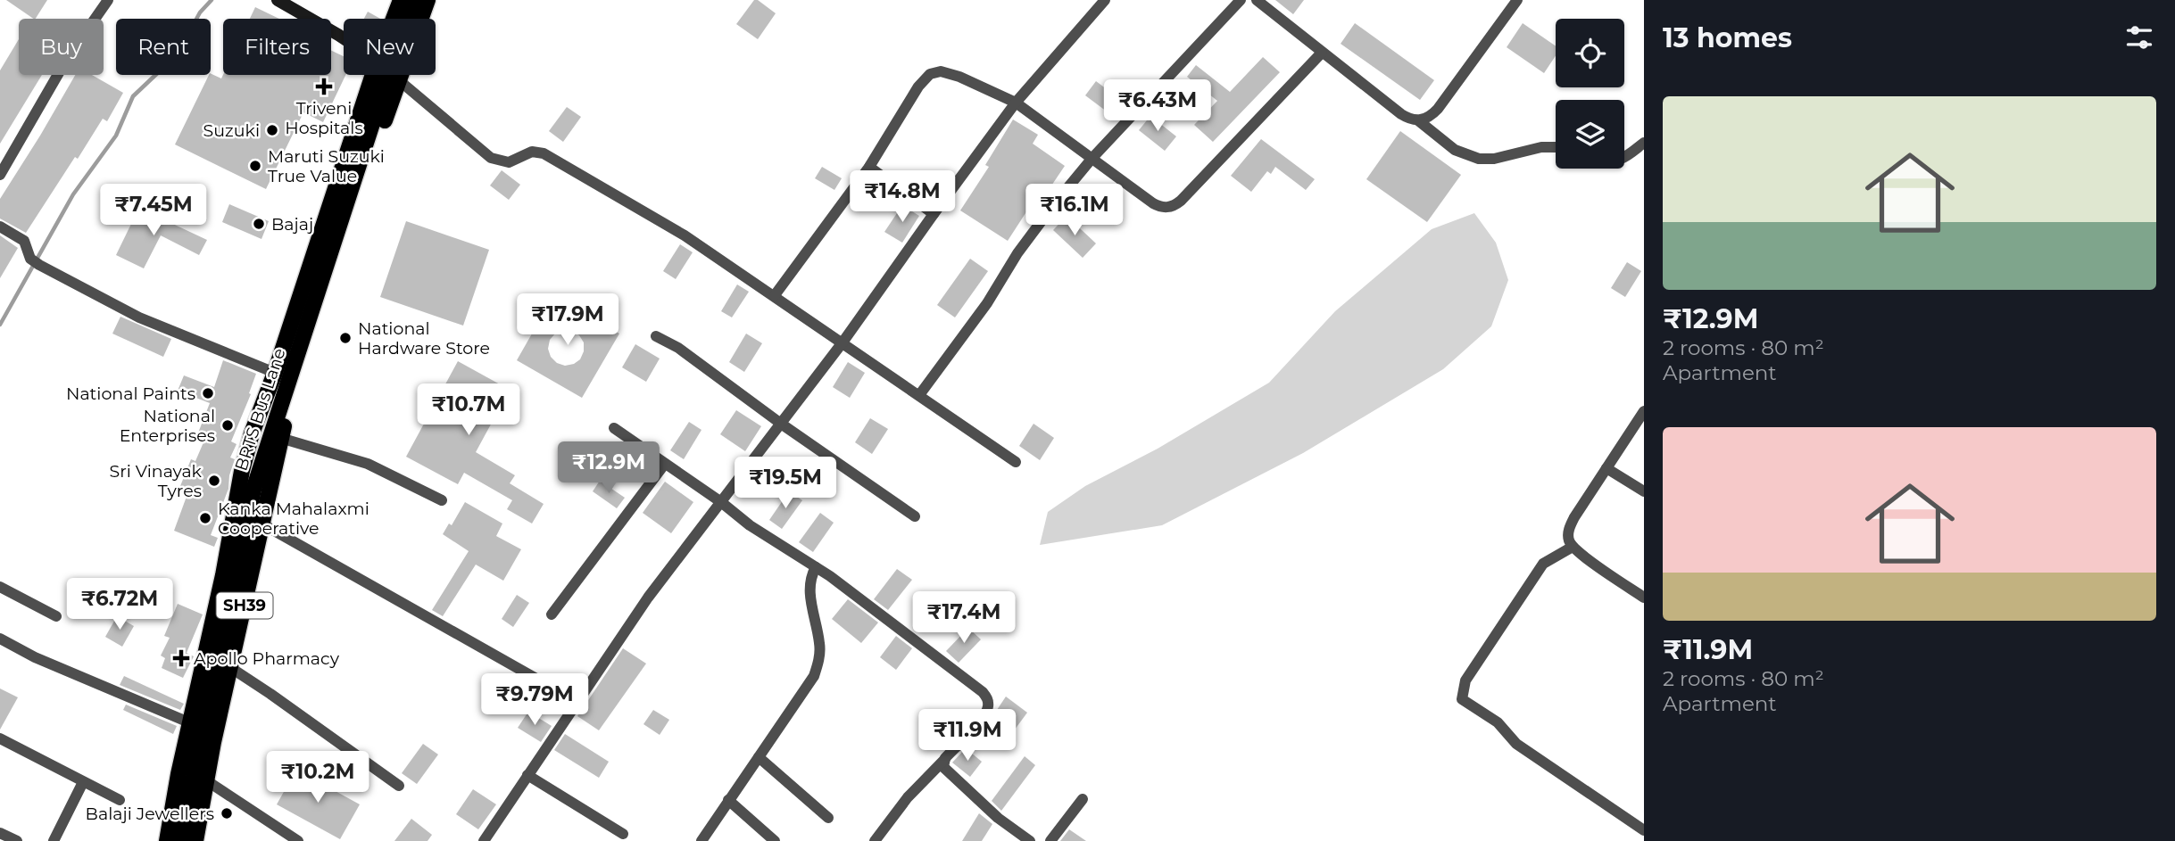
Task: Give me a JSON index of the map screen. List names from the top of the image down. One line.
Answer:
{"streets":{"main road":["BRTS Bus Lane","SH39"]},"places":{"health":["Triveni Hospitals","Apollo Pharmacy"],"other":["Suzuki","Maruti Suzuki True Value","Bajaj","National Hardware Store","National Paints","National Enterprises","Sri Vinayak Tyres","Kanka Mahalaxmi Cooperative","Balaji Jewellers"]},"page":{"heading":"13 homes","chip":["Buy","Rent","Filters","New"],"list":[{"name":"₹12.9M","note":"2 rooms · 80 m² · Apartment"},{"name":"₹11.9M","note":"2 rooms · 80 m² · Apartment"}],"price":["₹6.43M","₹14.8M","₹7.45M","₹16.1M","₹17.9M","₹10.7M","₹12.9M","₹19.5M","₹6.72M","₹17.4M","₹9.79M","₹11.9M","₹10.2M"]}}
